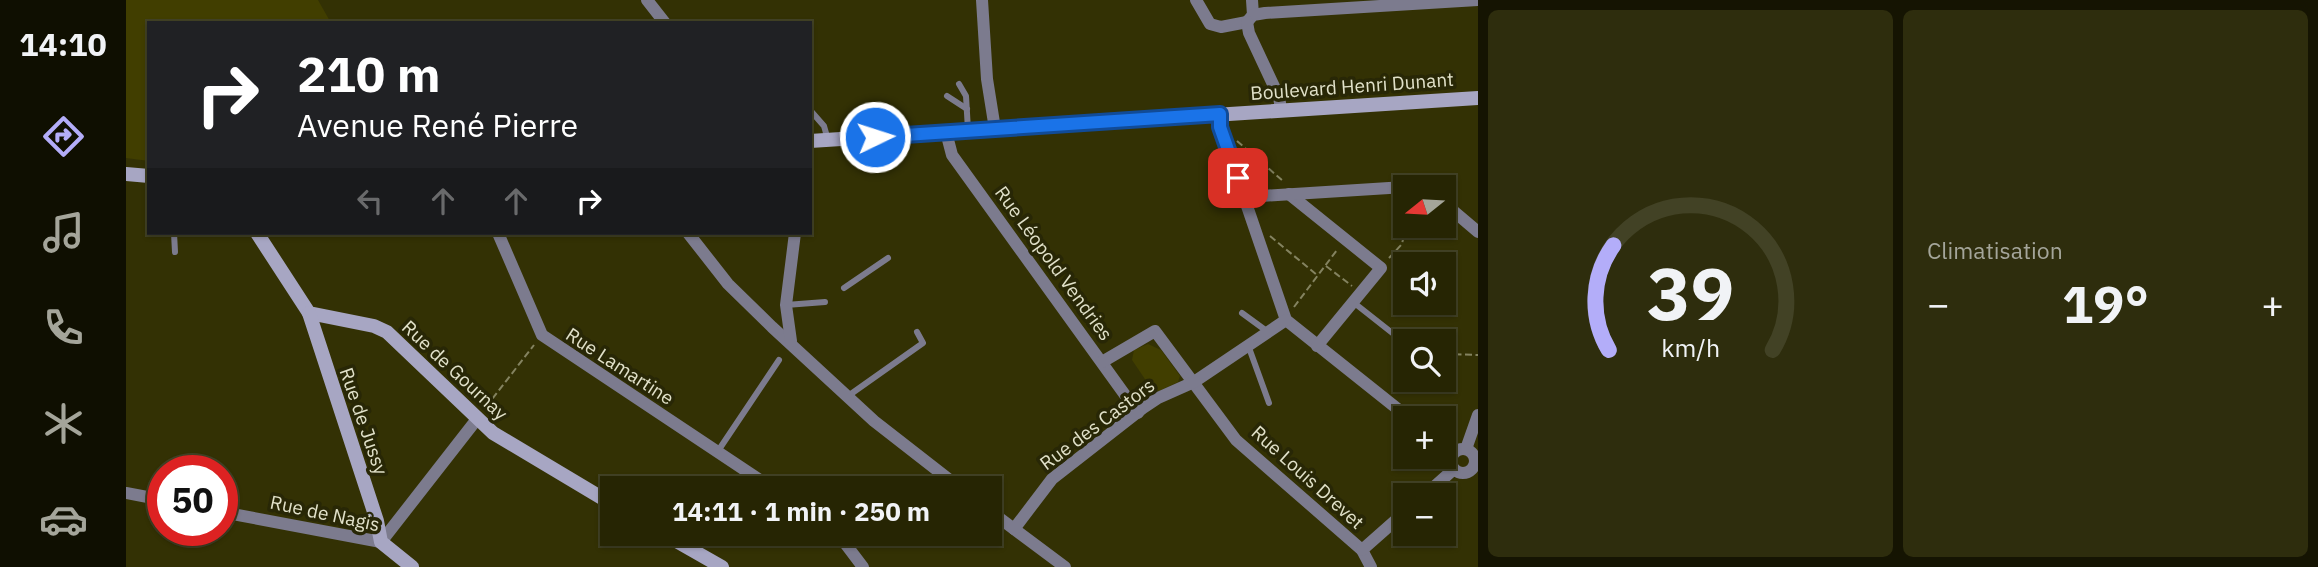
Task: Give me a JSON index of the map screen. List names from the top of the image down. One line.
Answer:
{"streets":{"street":["Boulevard Henri Dunant","Rue Léopold Vendries","Rue Lamartine","Rue de Gournay","Rue de Jussy","Rue des Castors","Rue Louis Drevet","Rue de Nagis"]},"crossings":[["Boulevard Henri Dunant","Rue Léopold Vendries"],["Rue Léopold Vendries","Rue des Castors"],["Rue Léopold Vendries","Rue Louis Drevet"],["Rue de Gournay","Rue de Jussy"],["Rue de Jussy","Rue de Nagis"],["Rue des Castors","Rue Louis Drevet"]],"north":"left","page":{"tabs":"14:10","tile":"Climatisation","turn":["210 m","Avenue René Pierre"],"map_buttons":["+","−"],"heat":["−","19°","+"],"limit":"50","trip":"14:11 · 1 min · 250 m","gauge":["39","km/h"]}}
